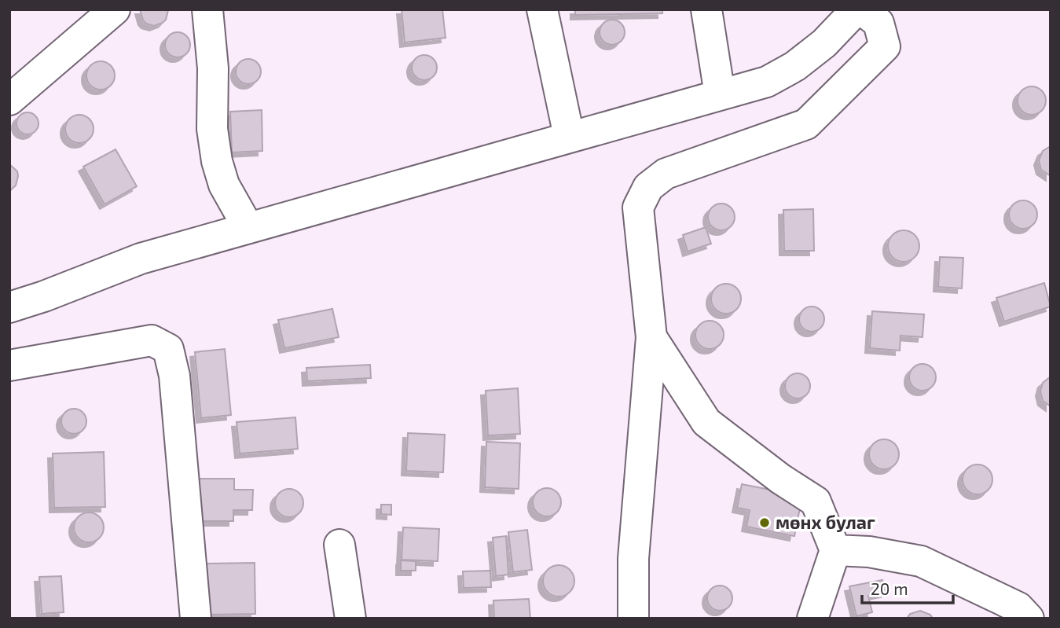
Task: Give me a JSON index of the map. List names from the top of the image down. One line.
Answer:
{"places":["мөнх булаг"],"scale_bar":"20 m"}
